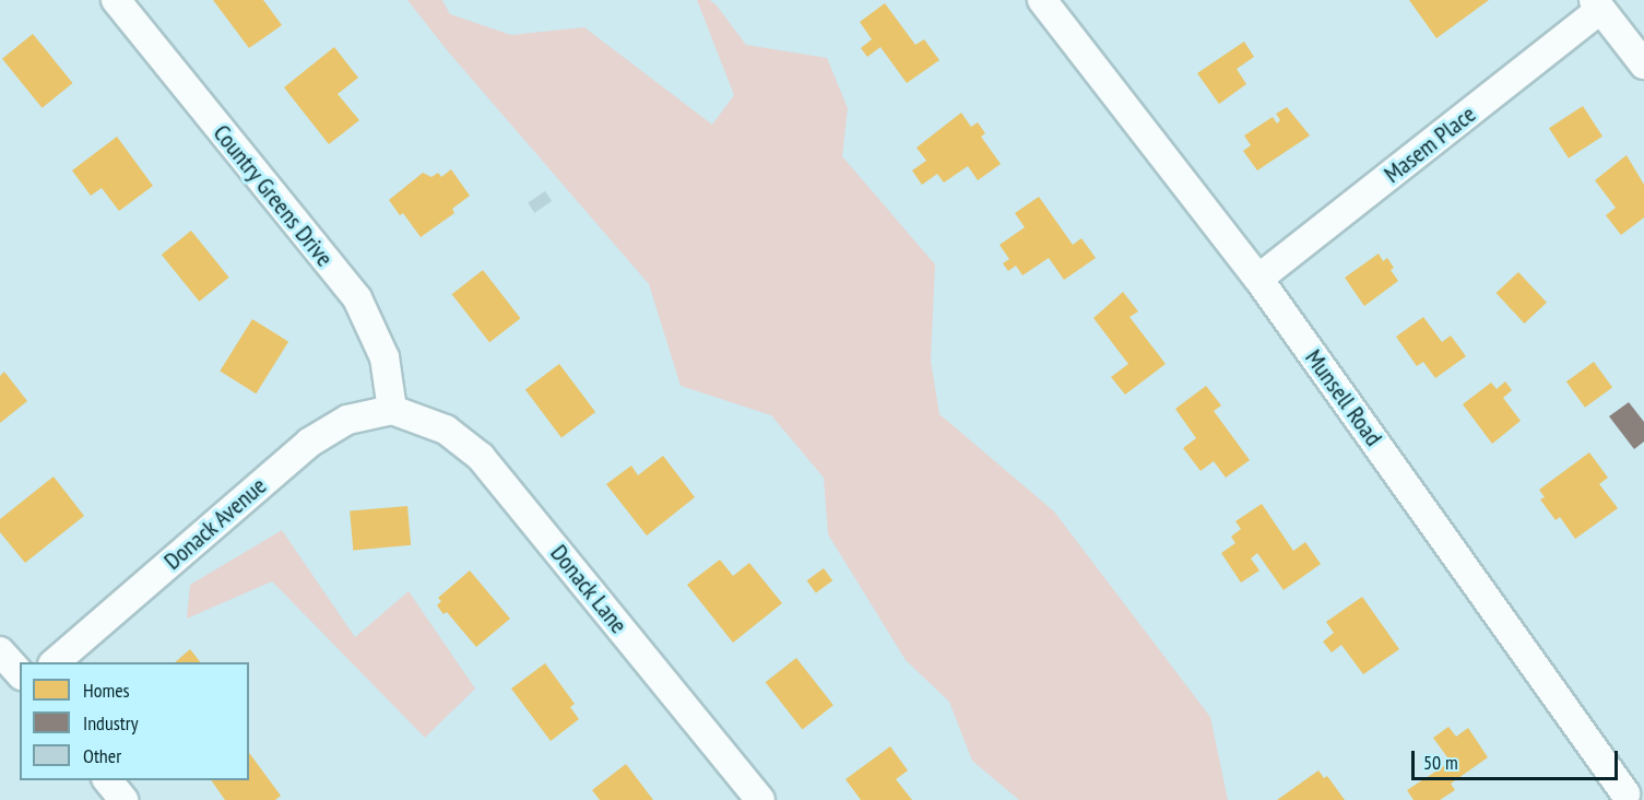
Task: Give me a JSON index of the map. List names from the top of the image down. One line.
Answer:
{"streets":{"street":["Masem Place","Country Greens Drive","Munsell Road","Donack Avenue","Donack Lane"]},"crossings":[["Masem Place","Munsell Road"],["Country Greens Drive","Donack Avenue"],["Country Greens Drive","Donack Lane"],["Donack Avenue","Donack Lane"]],"legend":["Homes","Industry","Other"],"scale_bar":"50 m"}
